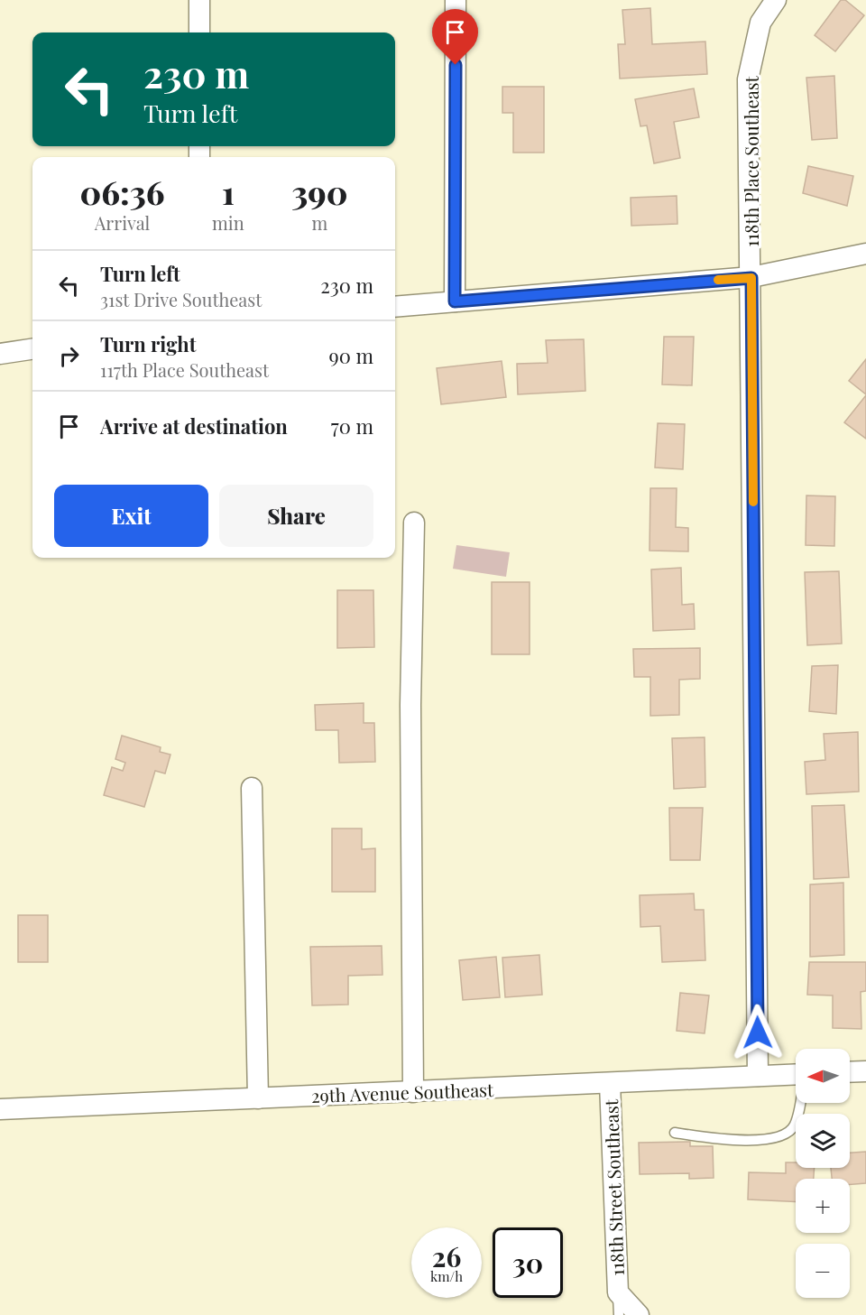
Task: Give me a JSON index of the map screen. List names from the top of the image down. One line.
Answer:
{"streets":{"street":["118th Place Southeast","29th Avenue Southeast","118th Street Southeast"]},"crossings":[["118th Place Southeast","29th Avenue Southeast"],["29th Avenue Southeast","118th Street Southeast"]],"north":"left","page":{"turn":["230 m","Turn left"],"eta":["06:36","Arrival","1","min","390","m"],"list":[{"name":"Turn left","note":"31st Drive Southeast","value":"230 m"},{"name":"Turn right","note":"117th Place Southeast","value":"90 m"},{"name":"Arrive at destination","value":"70 m"}],"buttons":["Exit","Share"],"map_buttons":["+","−"],"speed":"26 km/h","limit":"30"}}
